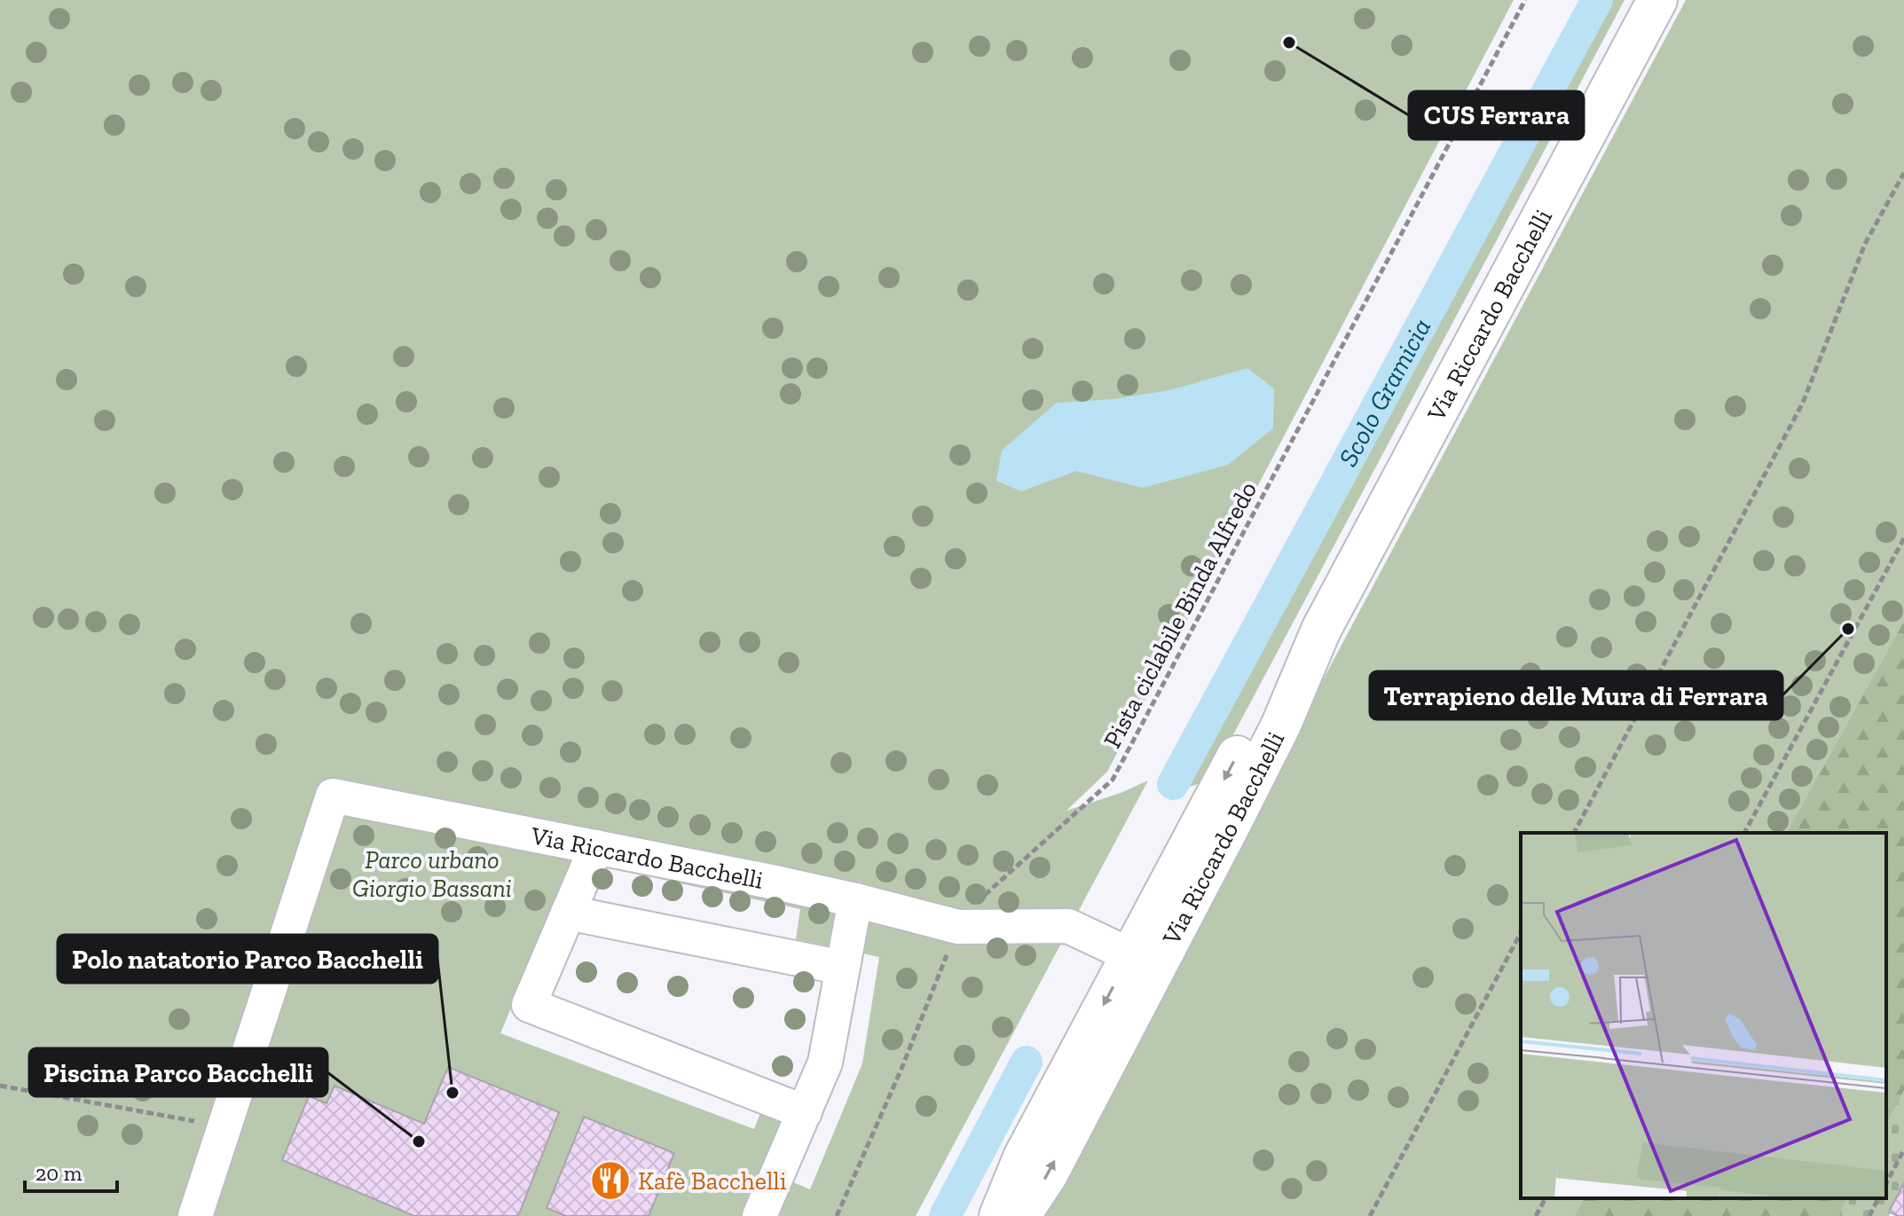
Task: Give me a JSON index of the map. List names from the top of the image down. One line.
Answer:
{"streets":{"main road":["Via Riccardo Bacchelli"],"path":["Pista ciclabile Binda Alfredo"]},"crossings":[["Via Riccardo Bacchelli","Pista ciclabile Binda Alfredo"]],"water":["Scolo Gramicia"],"parks":["Parco urbano Giorgio Bassani"],"places":{"other":["CUS Ferrara","Terrapieno delle Mura di Ferrara","Polo natatorio Parco Bacchelli","Piscina Parco Bacchelli"],"restaurant":["Kafè Bacchelli"]},"scale_bar":"20 m"}
